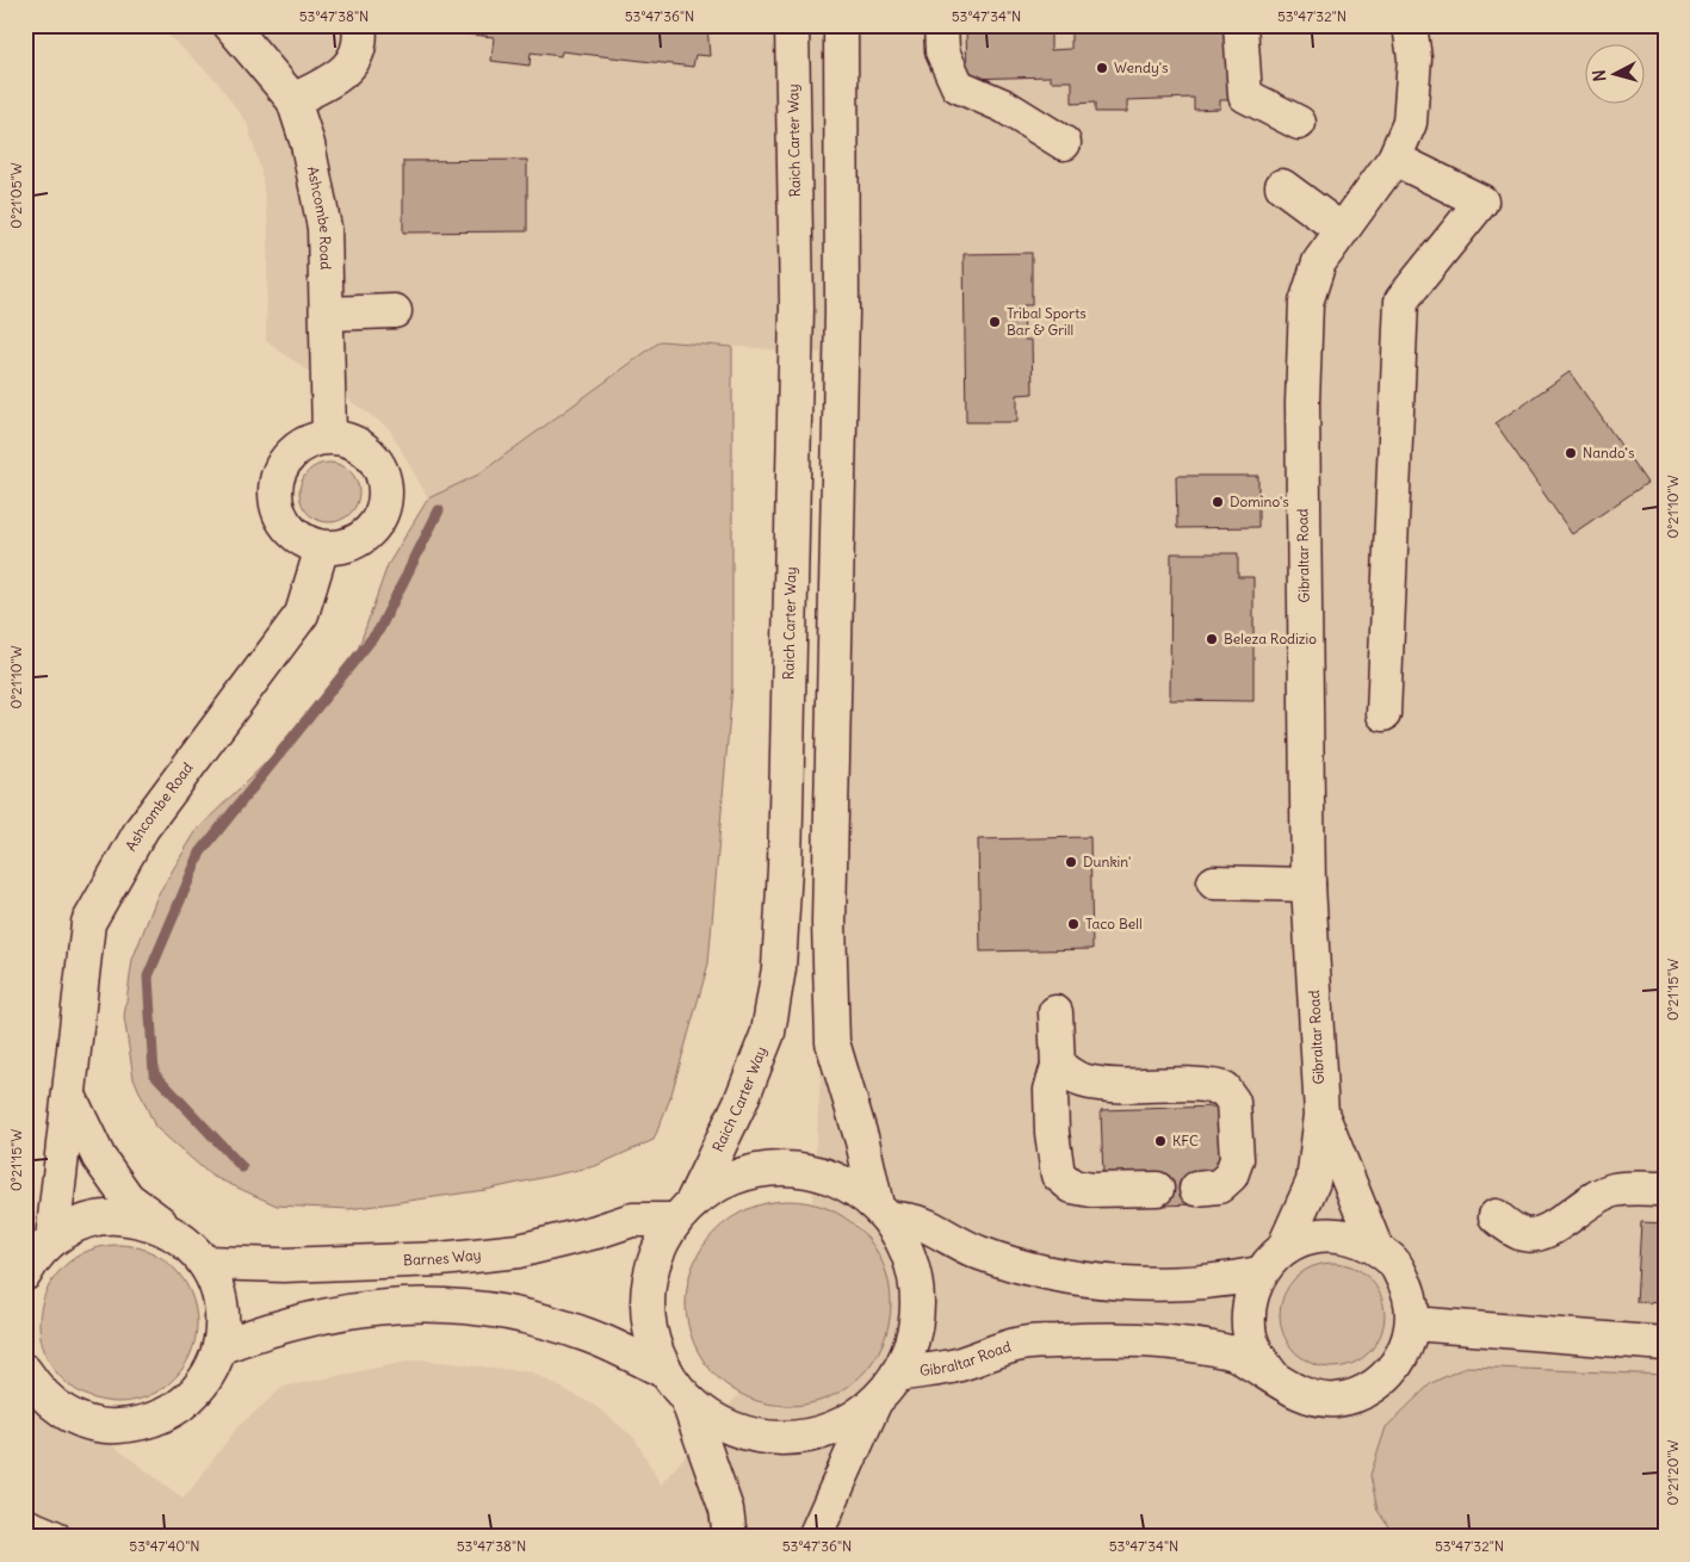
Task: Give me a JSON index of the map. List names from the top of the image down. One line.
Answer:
{"streets":{"main road":["Raich Carter Way","Ashcombe Road","Gibraltar Road","Barnes Way"]},"crossings":[["Raich Carter Way","Barnes Way"]],"places":["Wendy's","Tribal Sports Bar & Grill","Nando's","Domino's","Beleza Rodizio","Dunkin'","Taco Bell","KFC"],"north":"left","coordinates":["53°47'38\"N","53°47'36\"N","53°47'34\"N","53°47'32\"N","0°21'05\"W","0°21'10\"W","0°21'15\"W","0°21'20\"W","53°47'40\"N"]}
